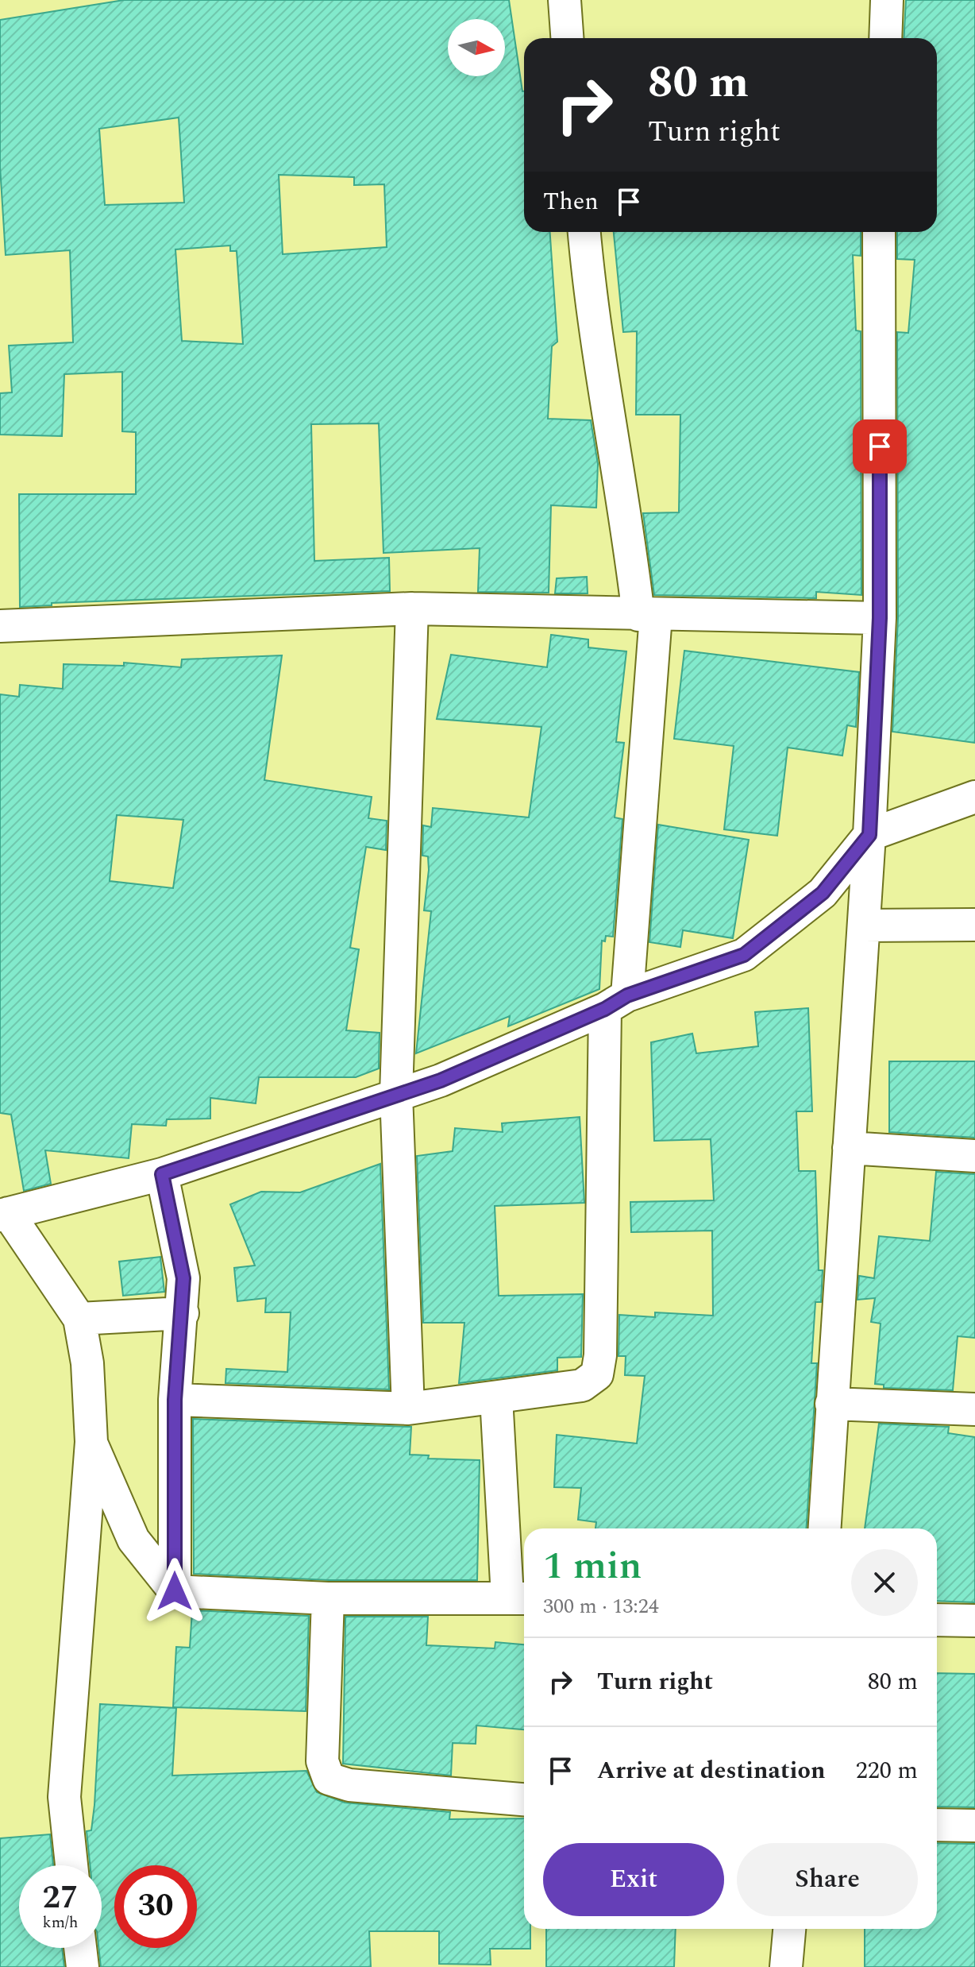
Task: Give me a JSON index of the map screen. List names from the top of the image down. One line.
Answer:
{"north":"right","page":{"turn":["80 m","Turn right"],"then":"Then","heading":["1 min","300 m · 13:24"],"list":[{"name":"Turn right","value":"80 m"},{"name":"Arrive at destination","value":"220 m"}],"buttons":["Exit","Share"],"speed":"27 km/h","limit":"30"}}
